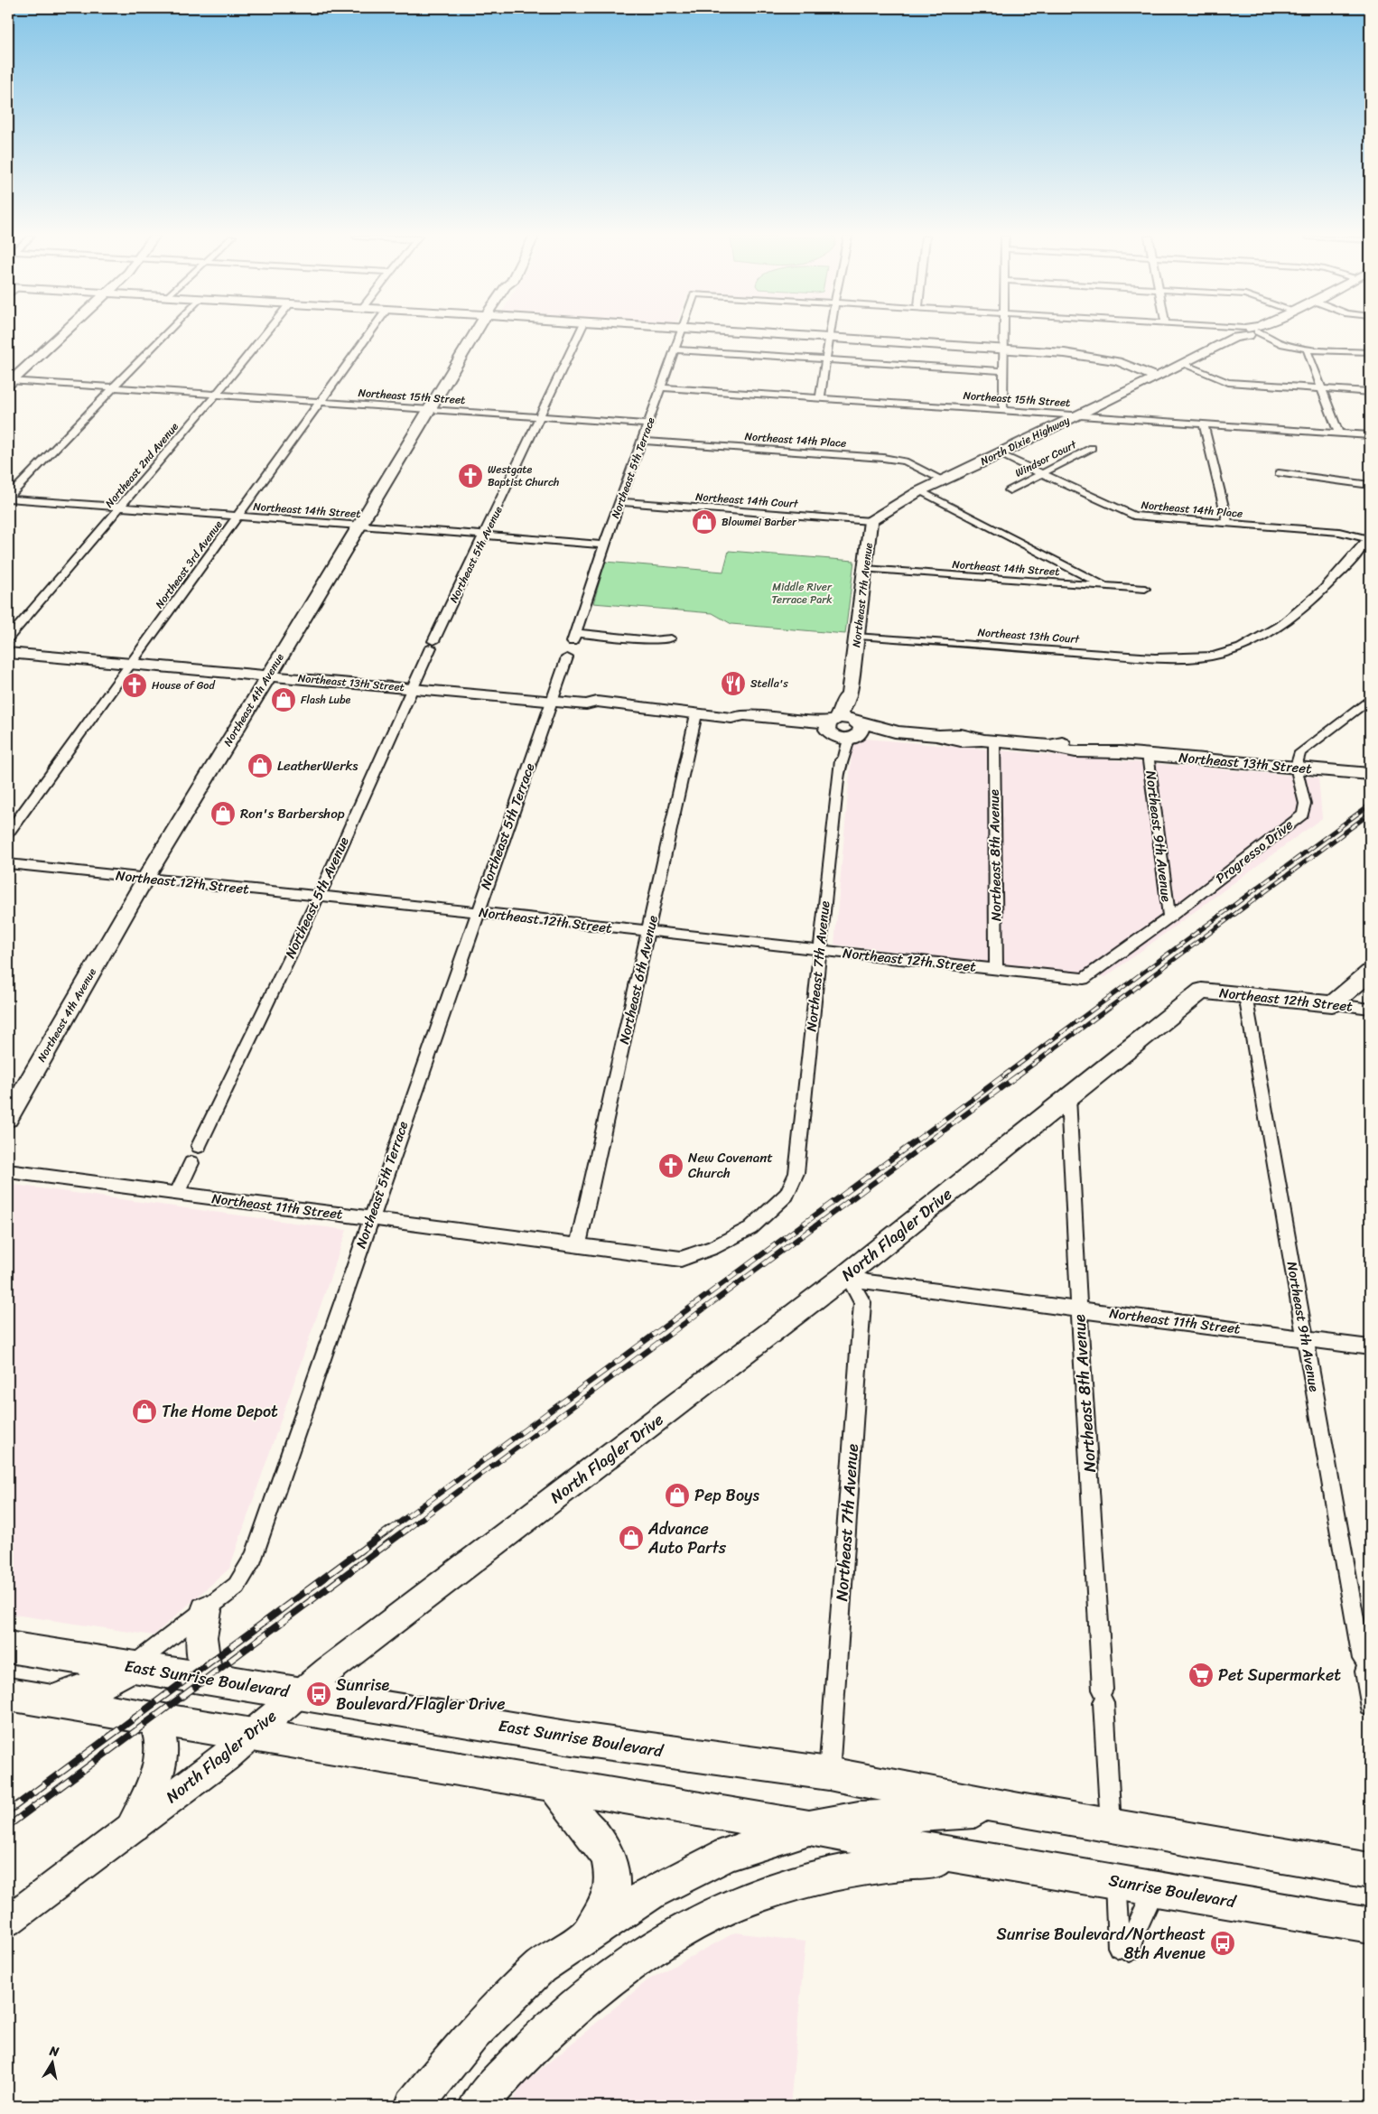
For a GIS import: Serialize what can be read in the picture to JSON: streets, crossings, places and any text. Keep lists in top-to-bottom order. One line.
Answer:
{"streets":{"main road":["East Sunrise Boulevard","Sunrise Boulevard"],"street":["Northeast 15th Street","Northeast 14th Place","North Dixie Highway","Windsor Court","Northeast 2nd Avenue","Northeast 5th Terrace","Northeast 14th Court","Northeast 14th Street","Northeast 5th Avenue","Northeast 3rd Avenue","Northeast 7th Avenue","Northeast 13th Court","Northeast 13th Street","Northeast 4th Avenue","Northeast 9th Avenue","Progresso Drive","Northeast 8th Avenue","Northeast 12th Street","Northeast 6th Avenue","Northeast 11th Street","North Flagler Drive"]},"crossings":[["Northeast 15th Street","North Dixie Highway"],["Northeast 15th Street","Northeast 2nd Avenue"],["Northeast 15th Street","Northeast 5th Terrace"],["Northeast 15th Street","Northeast 5th Avenue"],["Northeast 15th Street","Northeast 3rd Avenue"],["Northeast 15th Street","Northeast 4th Avenue"],["Northeast 14th Place","North Dixie Highway"],["Northeast 14th Place","Windsor Court"],["Northeast 14th Place","Northeast 5th Terrace"],["Northeast 14th Place","Northeast 13th Court"],["North Dixie Highway","Northeast 14th Court"],["North Dixie Highway","Northeast 7th Avenue"],["Northeast 2nd Avenue","Northeast 14th Street"],["Northeast 5th Terrace","Northeast 14th Court"],["Northeast 5th Terrace","Northeast 14th Street"],["Northeast 5th Terrace","Northeast 13th Street"],["Northeast 5th Terrace","Northeast 12th Street"],["Northeast 5th Terrace","Northeast 11th Street"],["Northeast 5th Terrace","East Sunrise Boulevard"],["Northeast 14th Court","Northeast 7th Avenue"],["Northeast 14th Street","Northeast 5th Avenue"],["Northeast 14th Street","Northeast 3rd Avenue"],["Northeast 14th Street","Northeast 7th Avenue"],["Northeast 14th Street","Northeast 4th Avenue"],["Northeast 5th Avenue","Northeast 13th Street"],["Northeast 5th Avenue","Northeast 12th Street"],["Northeast 3rd Avenue","Northeast 13th Street"],["Northeast 7th Avenue","Northeast 13th Court"],["Northeast 7th Avenue","Northeast 13th Street"],["Northeast 7th Avenue","Northeast 12th Street"],["Northeast 7th Avenue","Northeast 11th Street"],["Northeast 7th Avenue","North Flagler Drive"],["Northeast 7th Avenue","East Sunrise Boulevard"],["Northeast 13th Street","Northeast 4th Avenue"],["Northeast 13th Street","Northeast 9th Avenue"],["Northeast 13th Street","Progresso Drive"],["Northeast 13th Street","Northeast 8th Avenue"],["Northeast 13th Street","Northeast 6th Avenue"],["Northeast 4th Avenue","Northeast 12th Street"],["Northeast 9th Avenue","Progresso Drive"],["Northeast 9th Avenue","Northeast 12th Street"],["Northeast 9th Avenue","Northeast 11th Street"],["Progresso Drive","Northeast 12th Street"],["Northeast 8th Avenue","Northeast 12th Street"],["Northeast 8th Avenue","Northeast 11th Street"],["Northeast 8th Avenue","North Flagler Drive"],["Northeast 12th Street","Northeast 6th Avenue"],["Northeast 12th Street","North Flagler Drive"],["Northeast 6th Avenue","Northeast 11th Street"],["Northeast 11th Street","North Flagler Drive"],["North Flagler Drive","East Sunrise Boulevard"]],"parks":["Middle River Terrace Park"],"places":{"church":["Westgate Baptist Church","House of God","New Covenant Church"],"shop":["Blowmei Barber","Flash Lube","LeatherWerks","Ron's Barbershop","The Home Depot","Pep Boys","Advance Auto Parts"],"restaurant":["Stella's"],"supermarket":["Pet Supermarket"],"bus stop":["Sunrise Boulevard/Flagler Drive","Sunrise Boulevard/Northeast 8th Avenue"]},"north":"top"}
